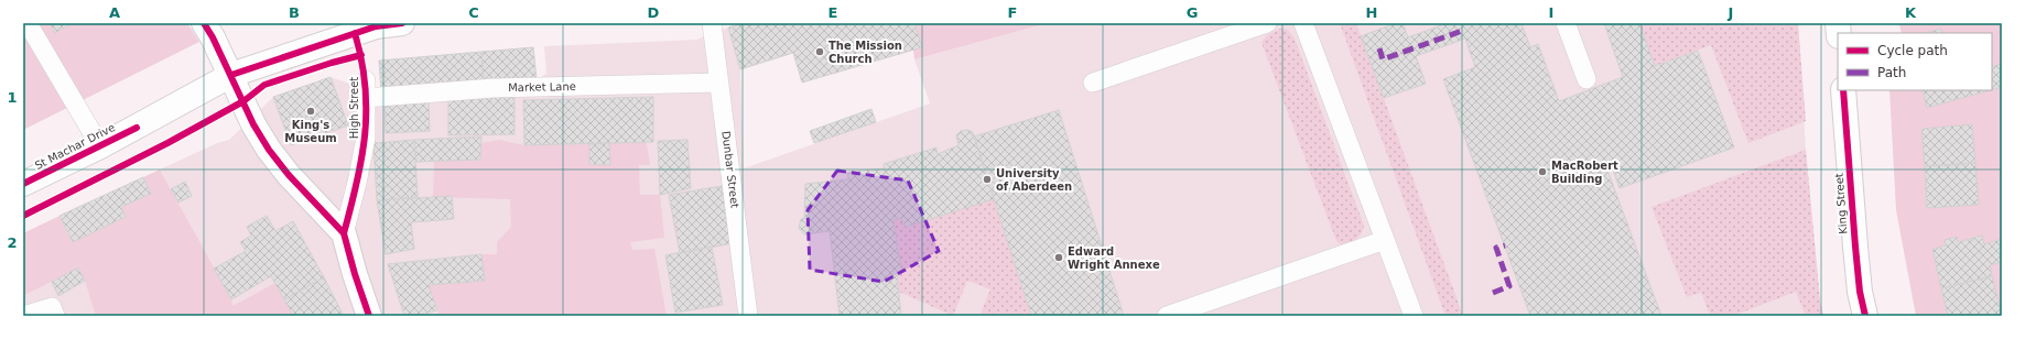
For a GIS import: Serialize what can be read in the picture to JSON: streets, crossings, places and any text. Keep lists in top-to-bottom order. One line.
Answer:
{"streets":{"main road":["High Street","St Machar Drive","King Street"],"lane":["Market Lane","Dunbar Street"]},"crossings":[["Market Lane","High Street"],["Market Lane","Dunbar Street"],["High Street","St Machar Drive"]],"places":["The Mission Church","King's Museum","MacRobert Building","University of Aberdeen","Edward Wright Annexe"],"legend":["Cycle path","Path"],"grid":{"columns":["A","B","C","D","E","F","G","H","I","J","K"],"rows":["1","2"]}}
